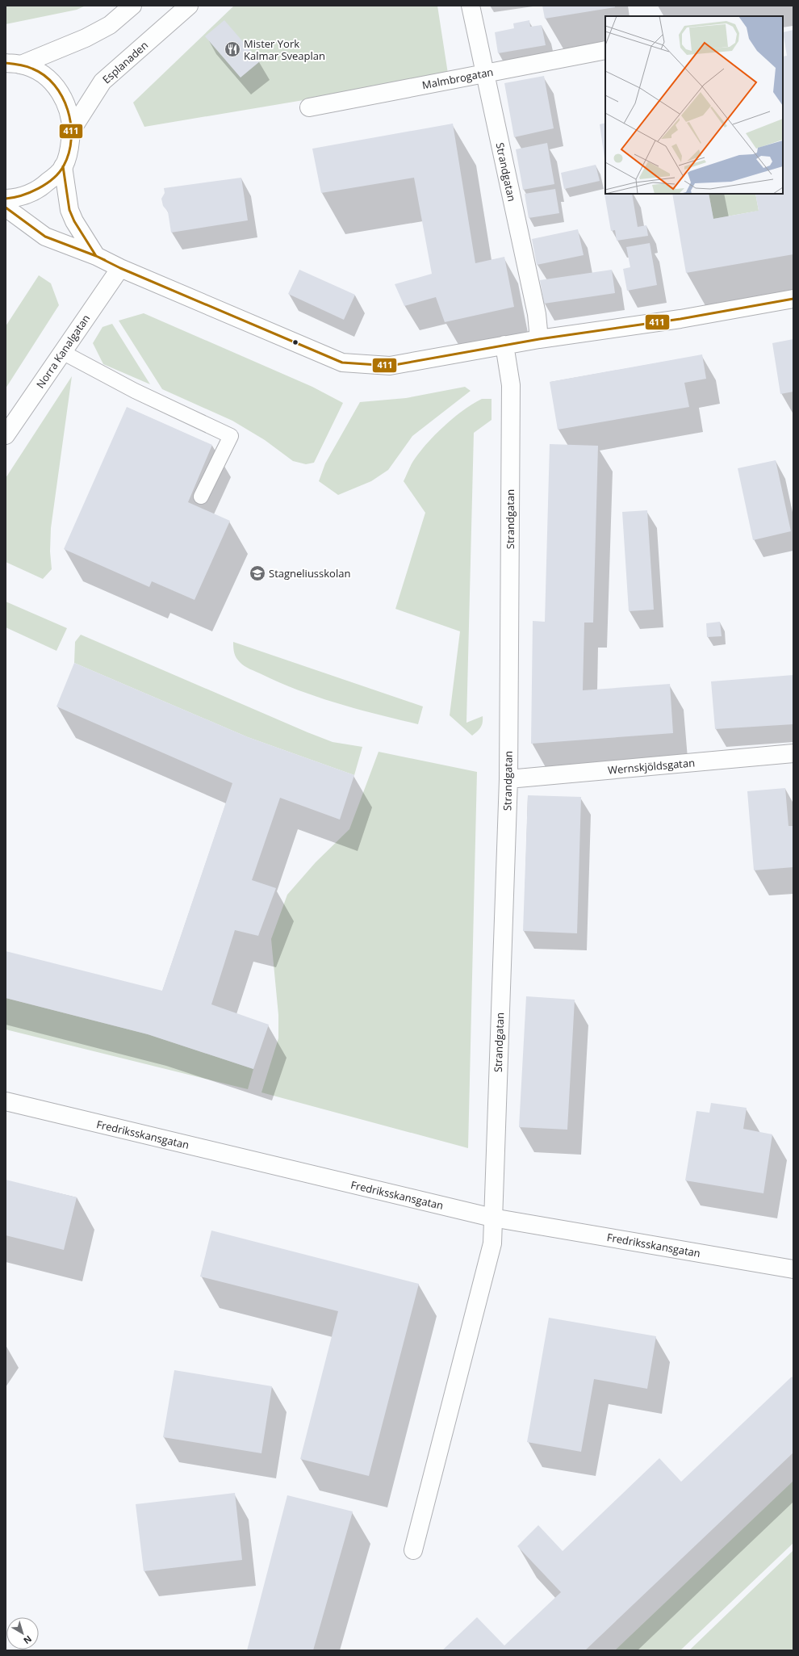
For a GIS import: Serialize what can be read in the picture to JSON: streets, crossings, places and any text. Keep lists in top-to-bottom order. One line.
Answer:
{"streets":{"street":["Esplanaden","Malmbrogatan","Strandgatan","Norra Kanalgatan","Wernskjöldsgatan","Fredriksskansgatan"]},"crossings":[["Malmbrogatan","Strandgatan"],["Strandgatan","Wernskjöldsgatan"],["Strandgatan","Fredriksskansgatan"]],"places":{"restaurant":["Mister York Kalmar Sveaplan"],"school or university":["Stagneliusskolan"]},"lines":["transit line 411"],"north":"bottom right"}
